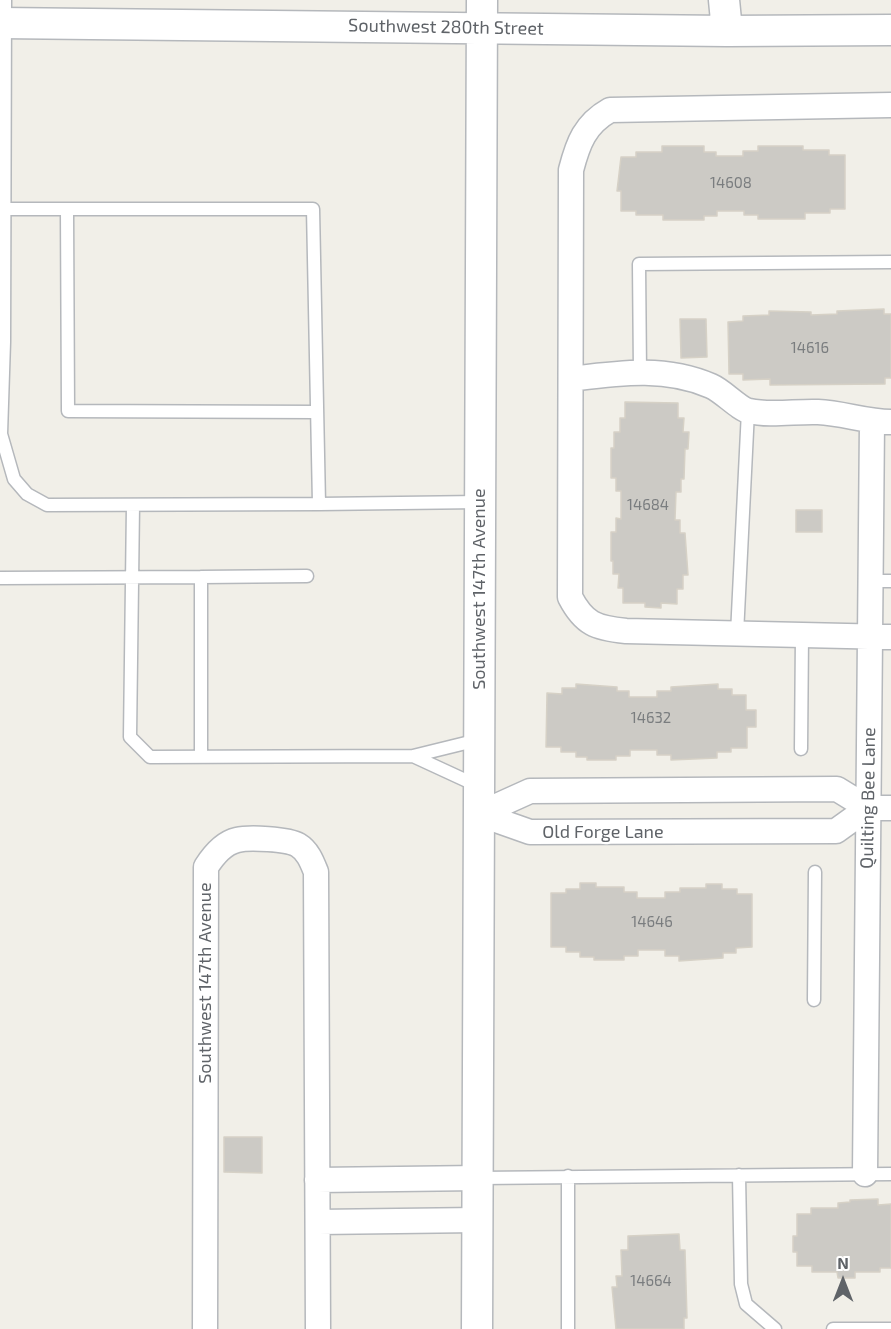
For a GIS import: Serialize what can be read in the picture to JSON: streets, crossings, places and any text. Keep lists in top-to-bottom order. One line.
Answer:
{"streets":{"street":["Southwest 280th Street","Southwest 147th Avenue","Quilting Bee Lane","Old Forge Lane"]},"crossings":[["Southwest 280th Street","Southwest 147th Avenue"],["Southwest 147th Avenue","Old Forge Lane"],["Quilting Bee Lane","Old Forge Lane"]],"house_numbers":["14608","14616","14684","14632","14646","14664"],"north":"top"}
